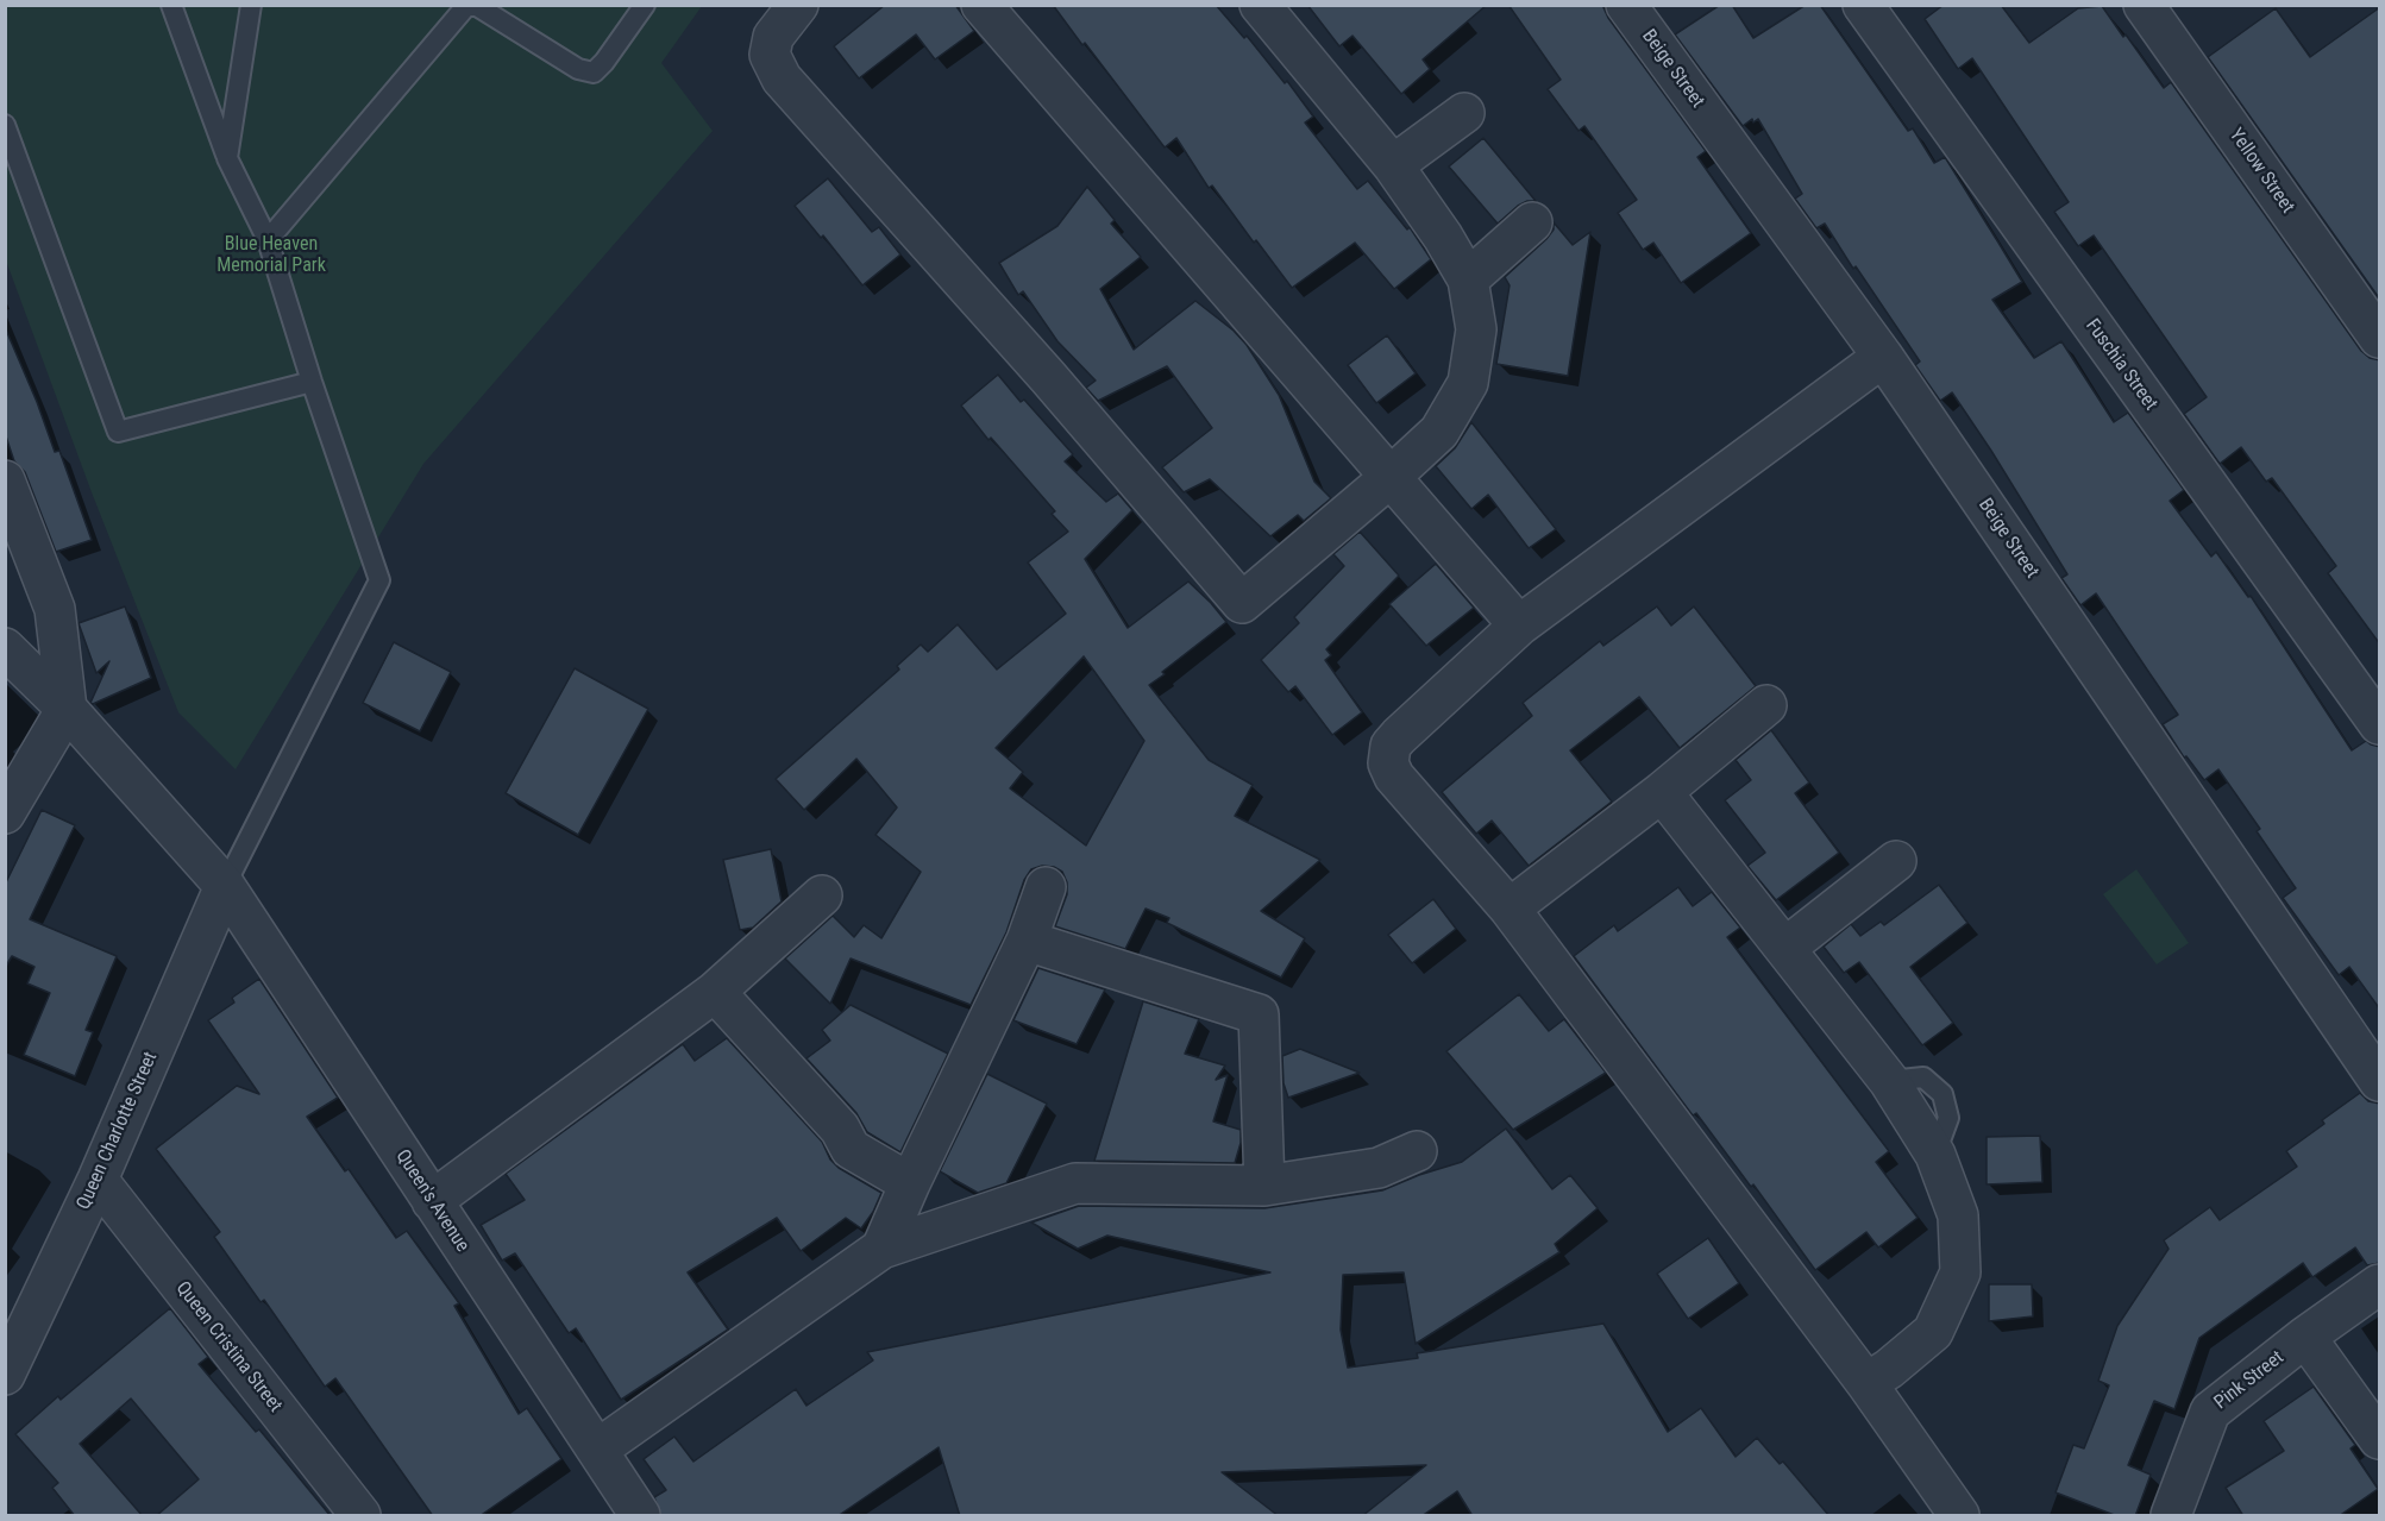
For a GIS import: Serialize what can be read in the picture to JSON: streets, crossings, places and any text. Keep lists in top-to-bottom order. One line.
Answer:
{"streets":{"street":["Beige Street","Yellow Street","Fuschia Street","Queen Charlotte Street","Queen's Avenue","Queen Cristina Street","Pink Street"]},"crossings":[["Queen Charlotte Street","Queen's Avenue"],["Queen Charlotte Street","Queen Cristina Street"]],"parks":["Blue Heaven Memorial Park"]}
